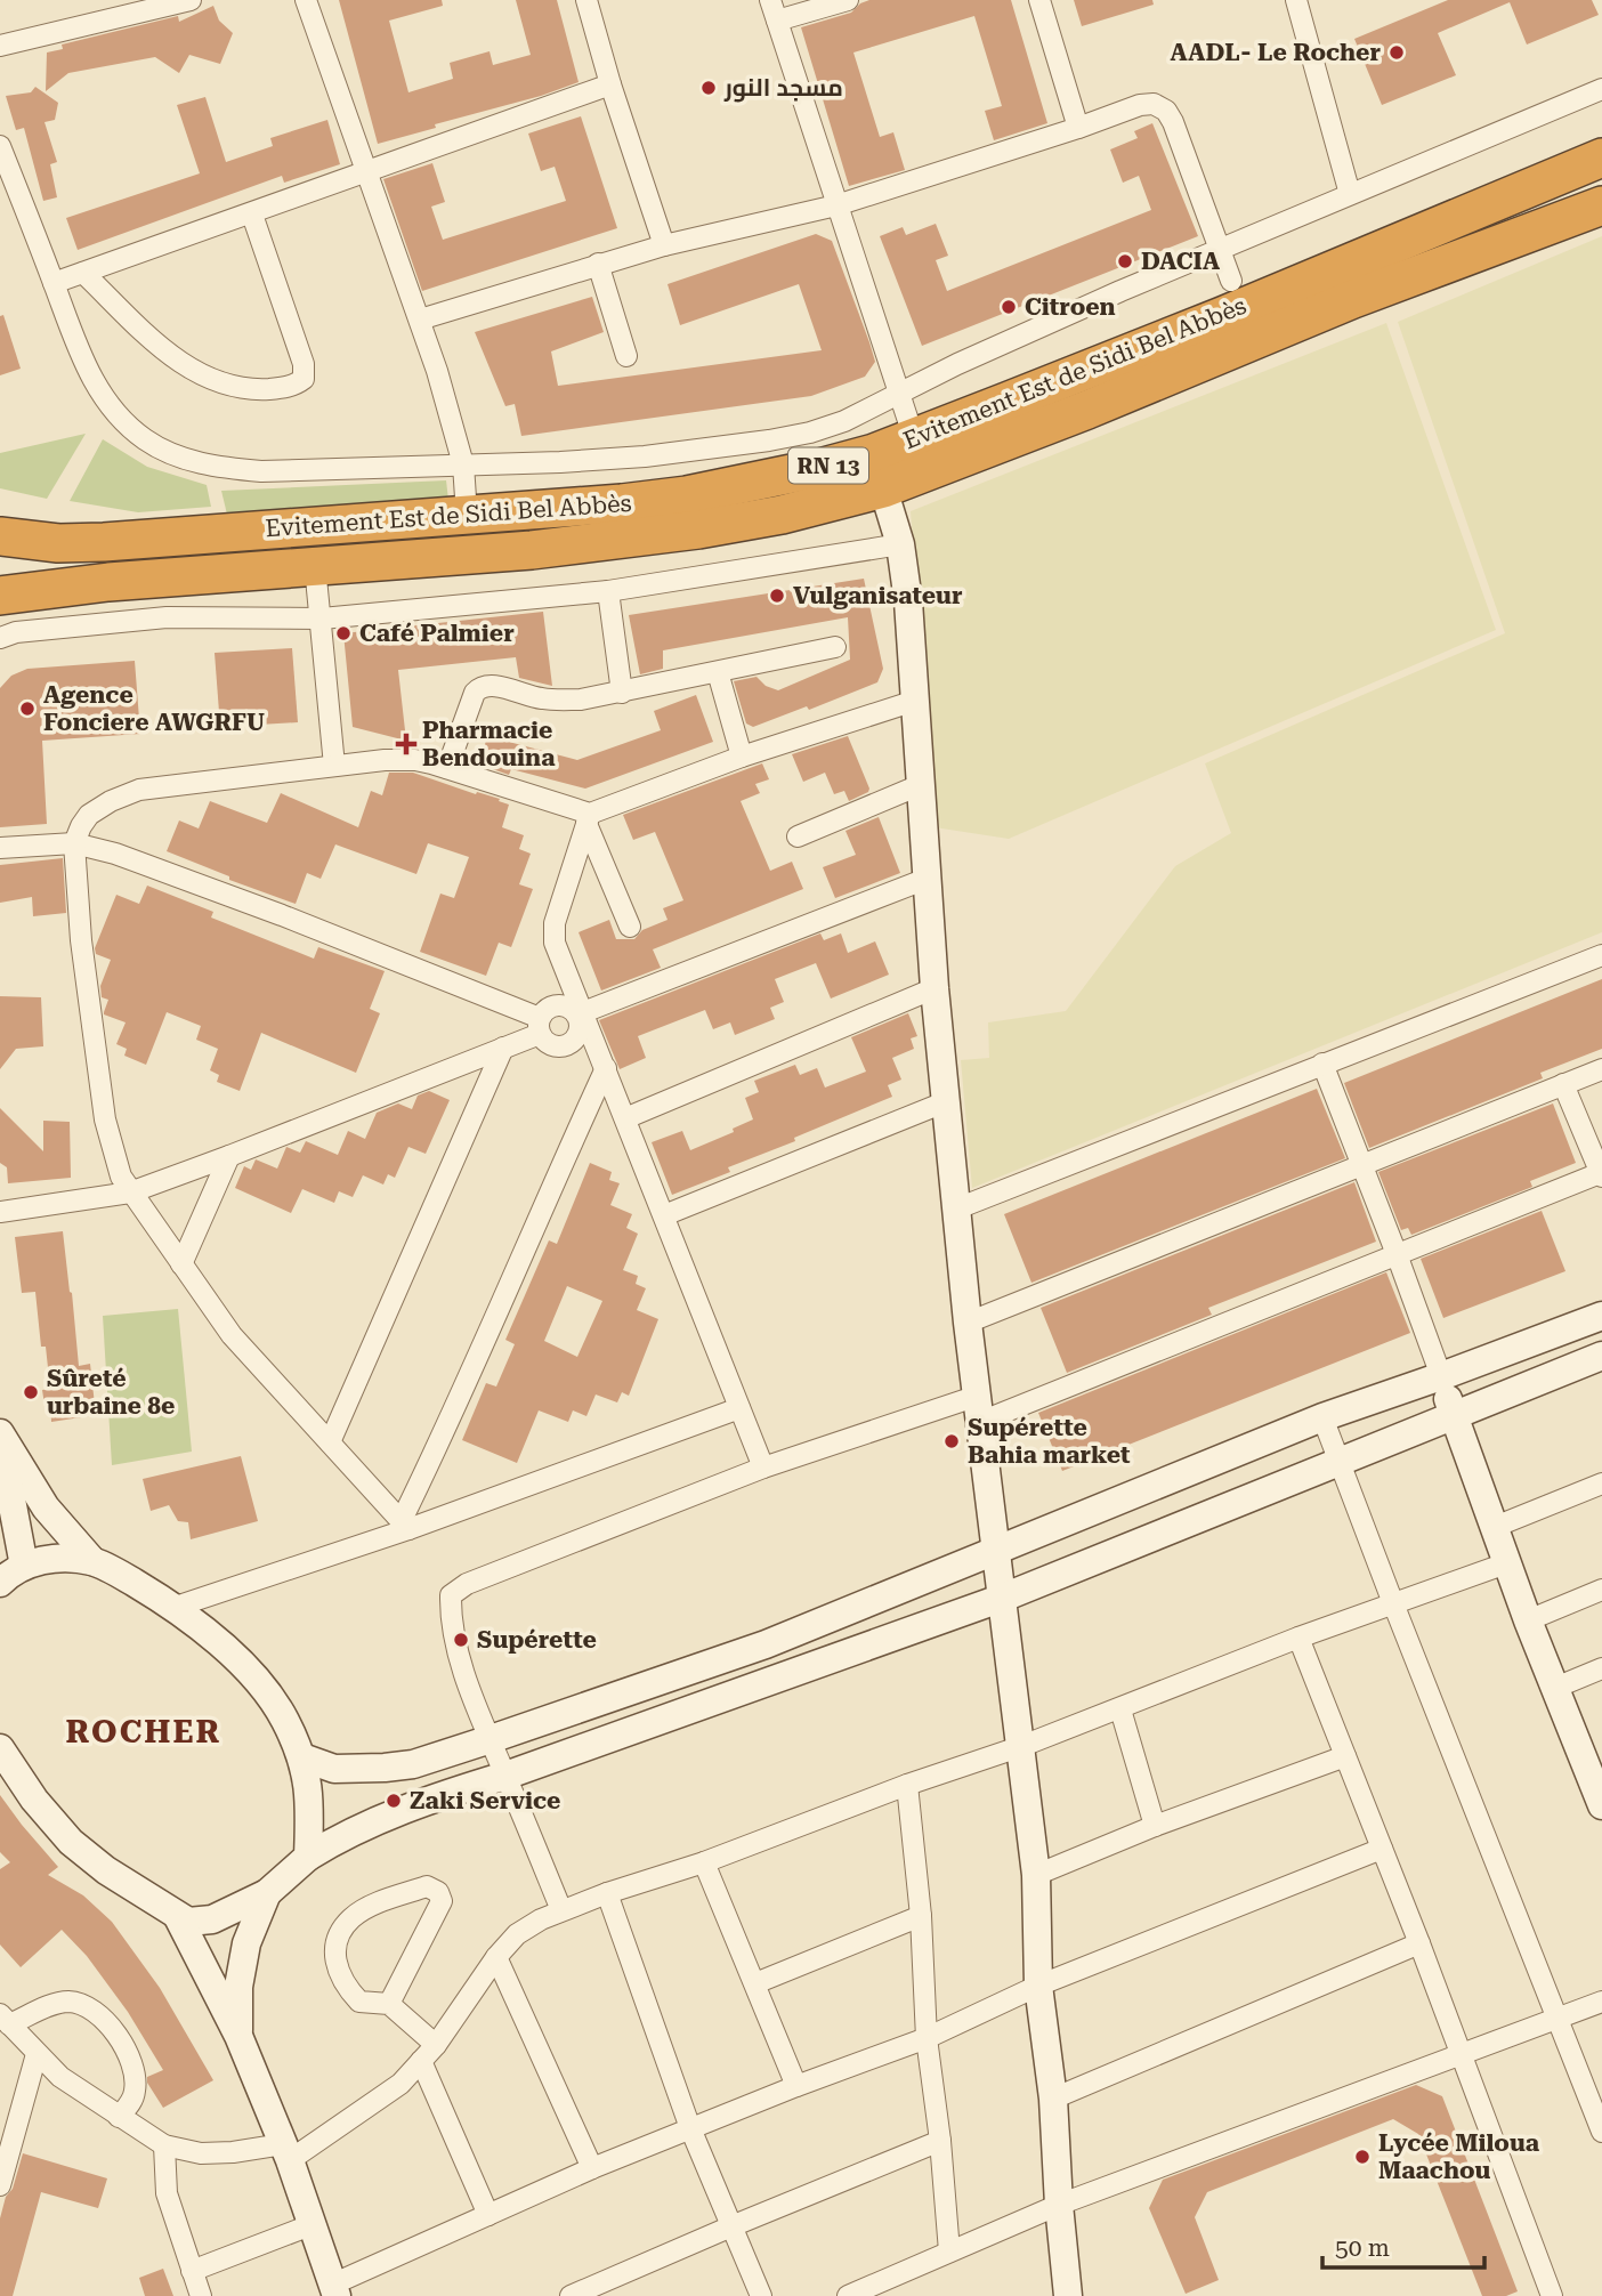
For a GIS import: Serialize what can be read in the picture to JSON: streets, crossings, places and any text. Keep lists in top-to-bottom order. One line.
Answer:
{"streets":{"highway":["Evitement Est de Sidi Bel Abbès","RN 13"]},"districts":["ROCHER"],"places":{"other":["AADL- Le Rocher","مسجد النور","DACIA","Citroen","Vulganisateur","Café Palmier","Agence Fonciere AWGRFU","Sûreté urbaine 8e","Supérette Bahia market","Supérette","Zaki Service","Lycée Miloua Maachou"],"health":["Pharmacie Bendouina"]},"scale_bar":"50 m"}
